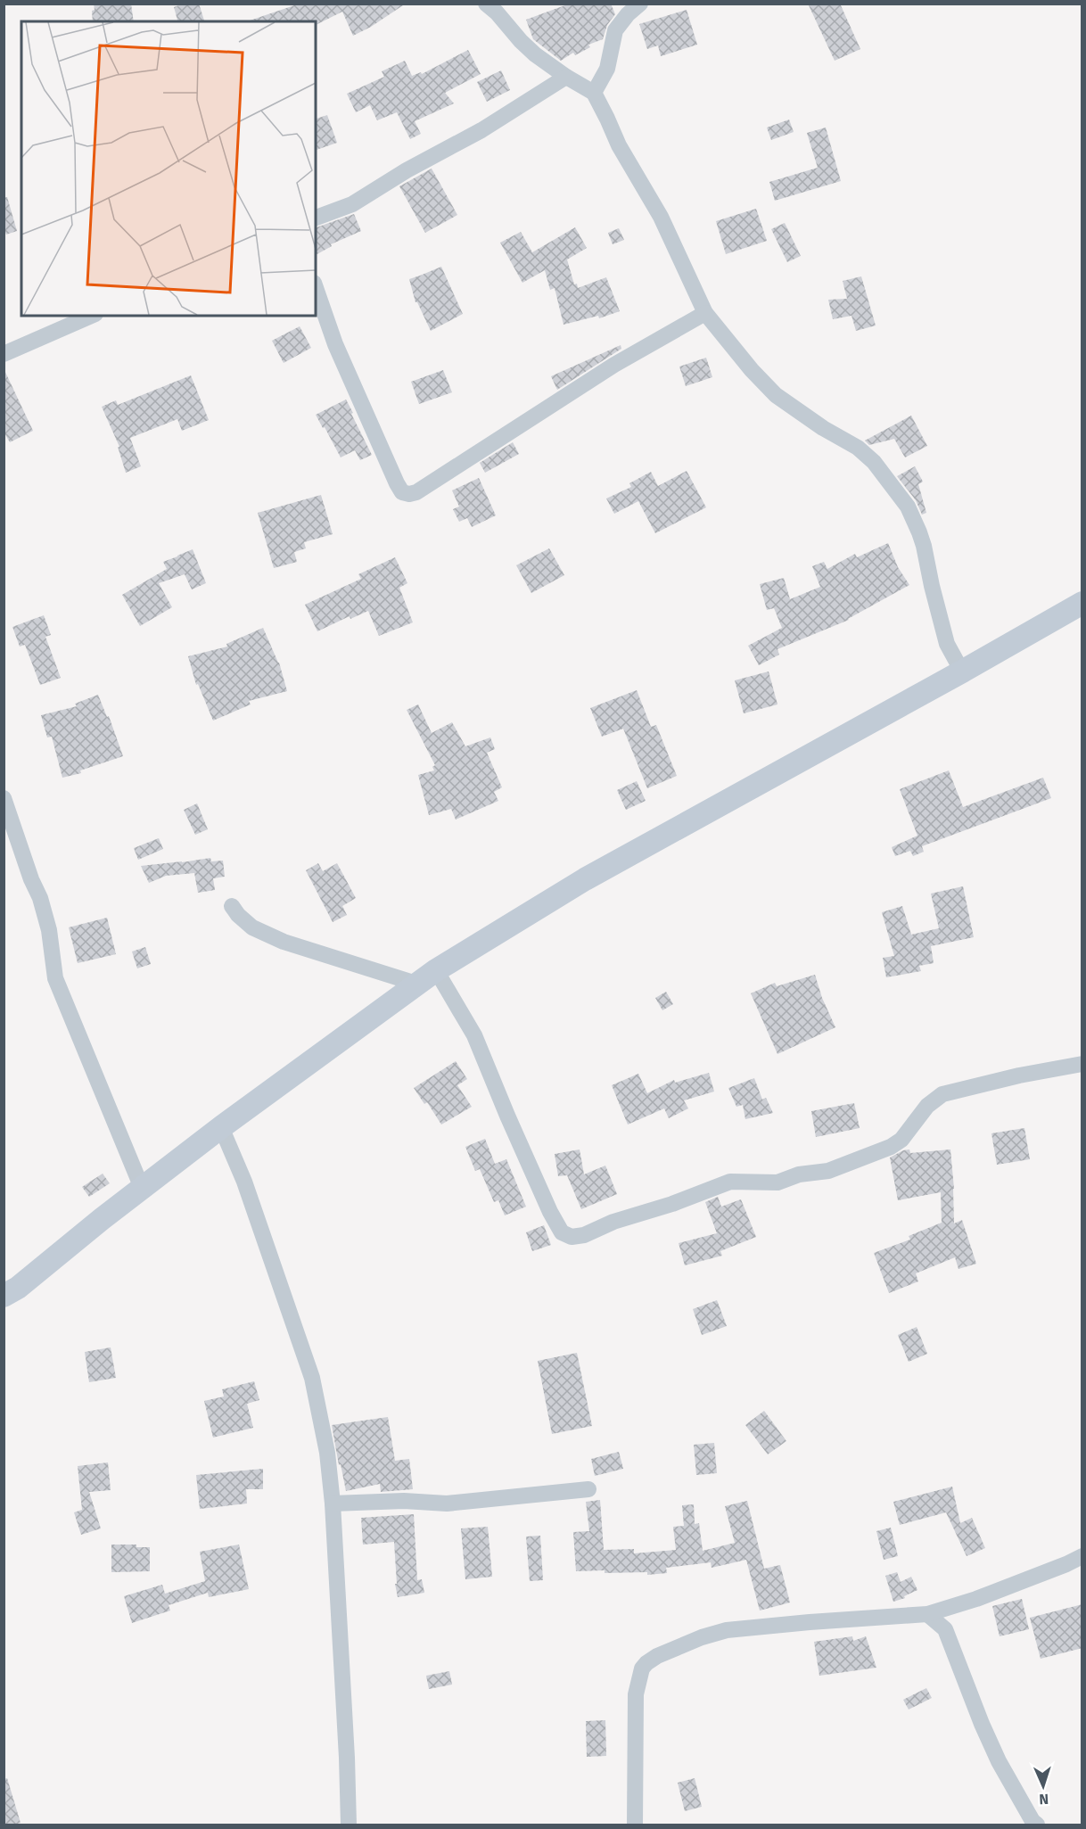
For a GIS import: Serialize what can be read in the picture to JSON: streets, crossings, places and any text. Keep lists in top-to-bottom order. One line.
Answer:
{"north":"bottom"}
